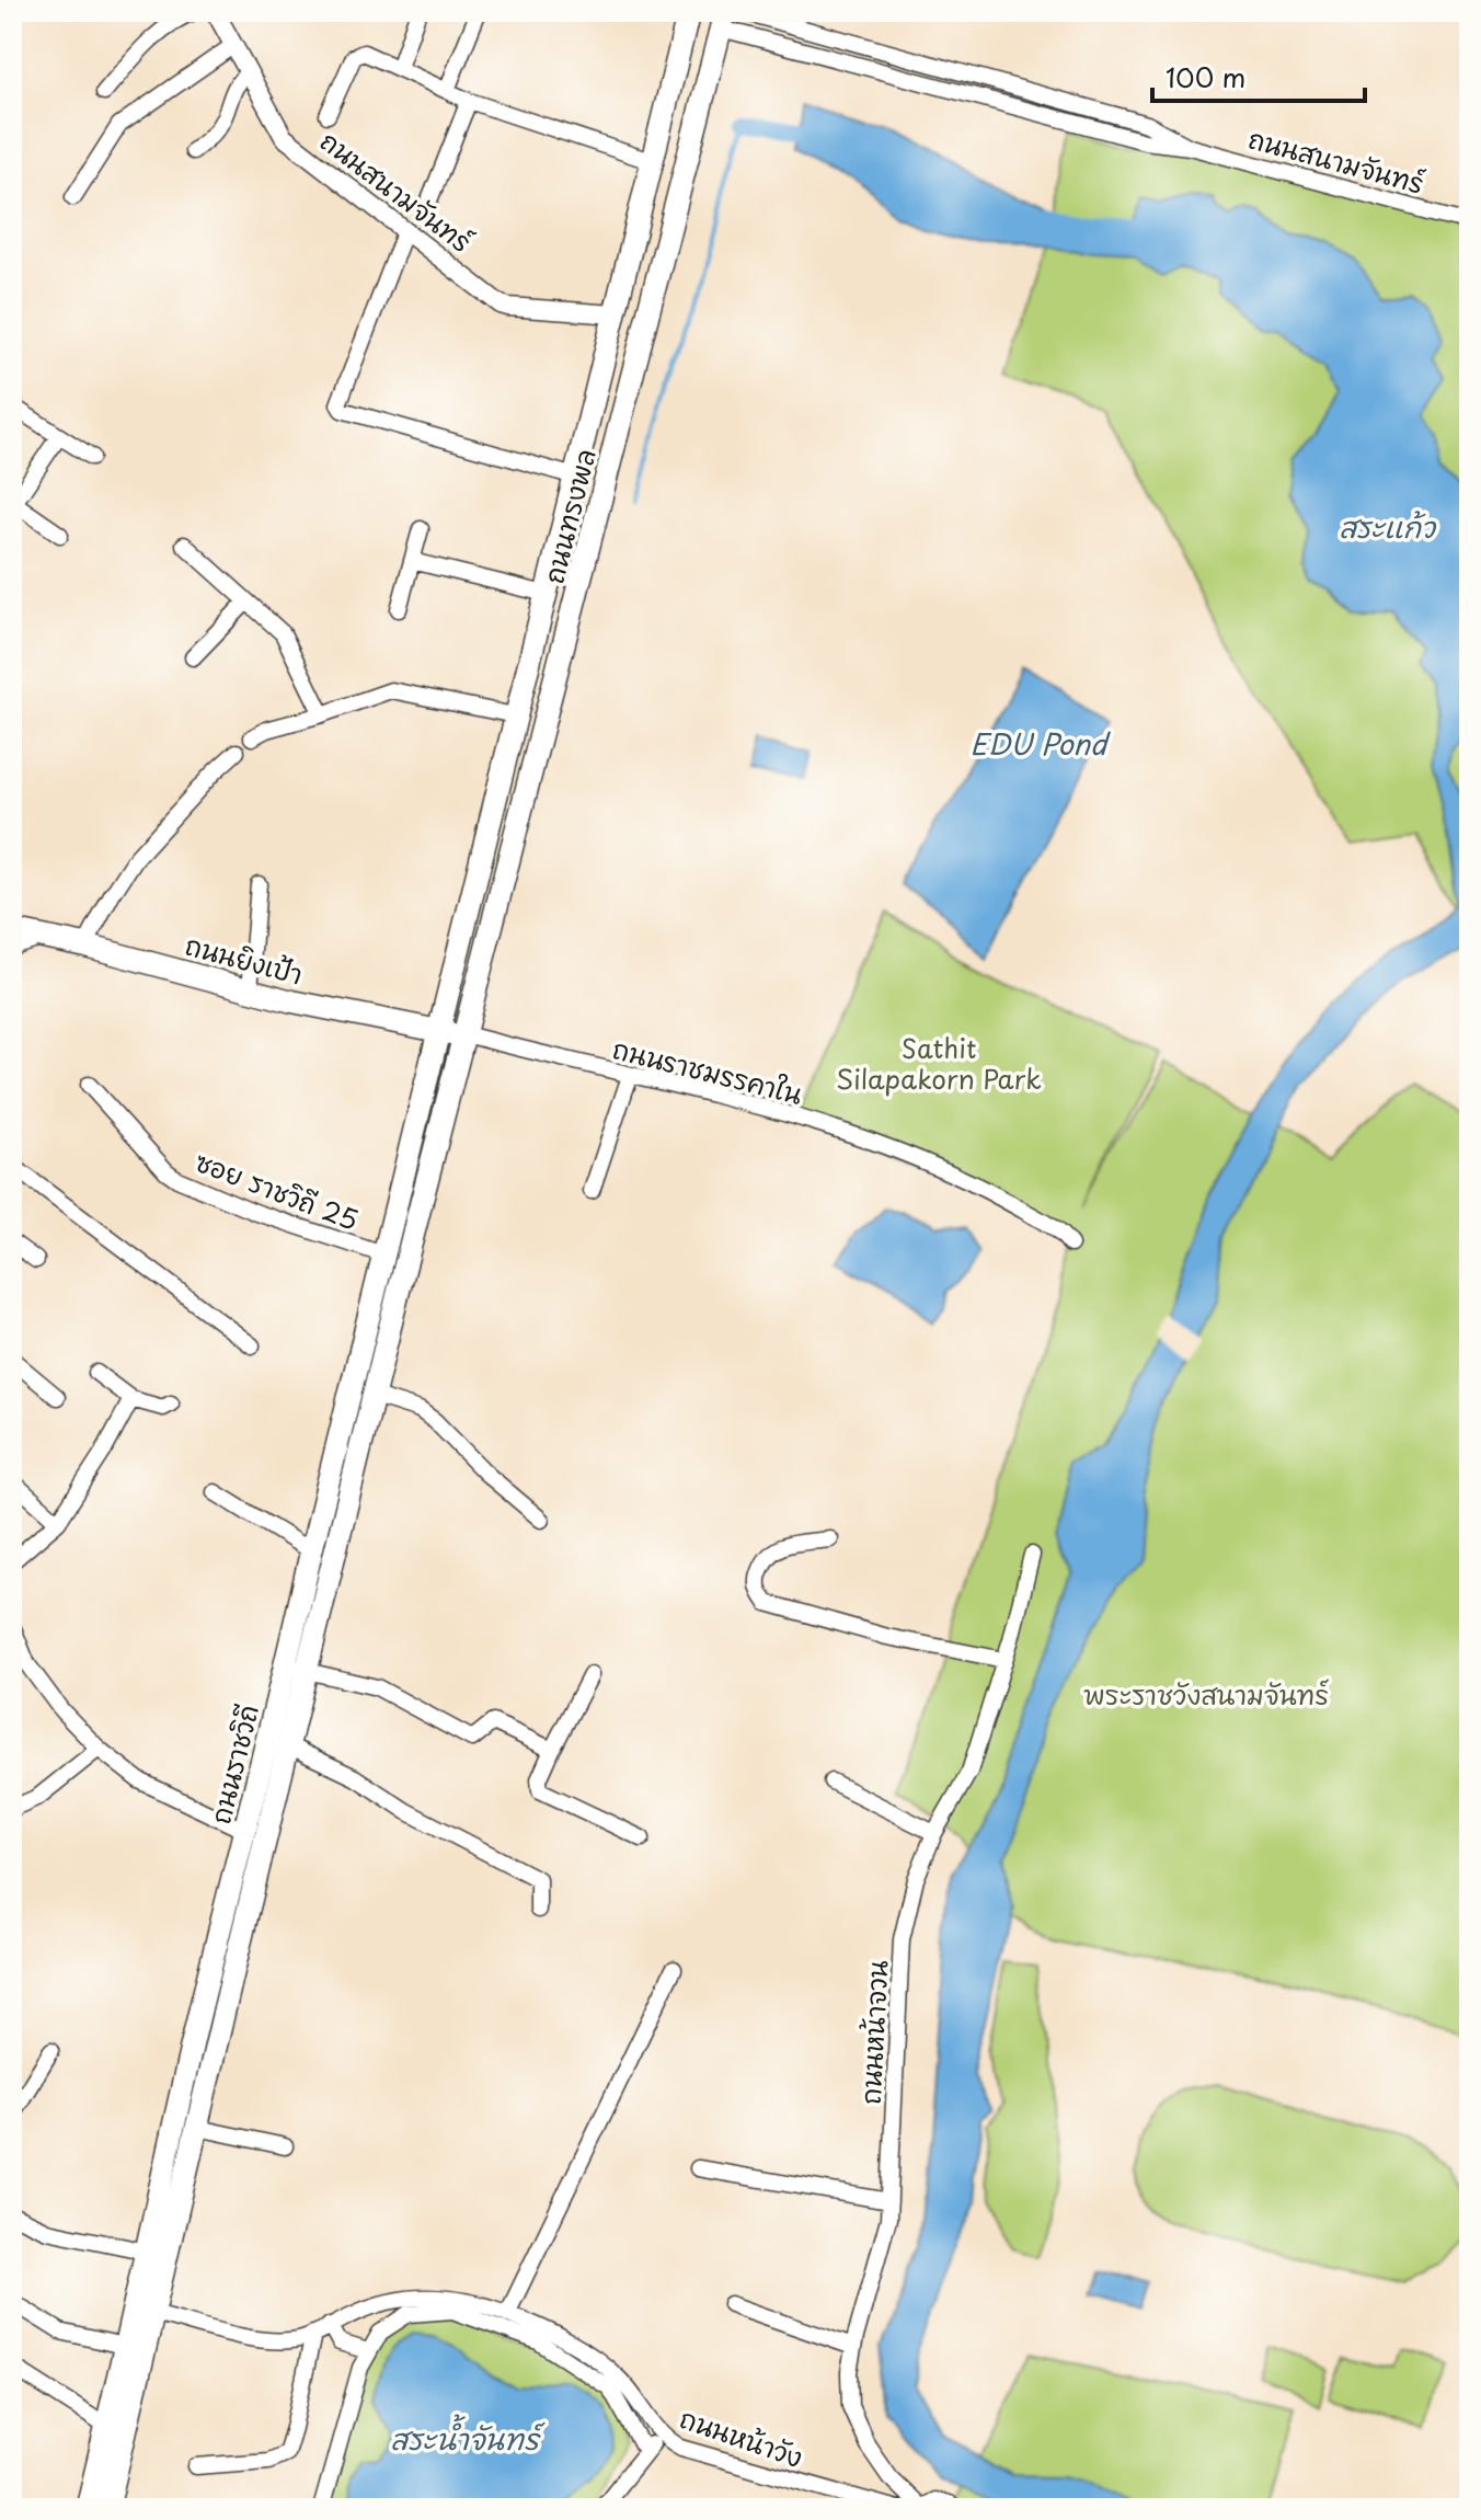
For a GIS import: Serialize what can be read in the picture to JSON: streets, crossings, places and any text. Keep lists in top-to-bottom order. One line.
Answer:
{"streets":{"main road":["ถนนทรงพล","ถนนยิงเป้า","ถนนราชวิถี"],"street":["ถนนสนามจันทร์","ถนนราชมรรคาใน","ซอย ราชวิถี 25","ถนนหน้าจวน","ถนนหน้าวัง"]},"crossings":[["ถนนสนามจันทร์","ถนนทรงพล"],["ถนนทรงพล","ถนนยิงเป้า"],["ถนนทรงพล","ถนนราชมรรคาใน"],["ถนนทรงพล","ถนนราชวิถี"],["ถนนยิงเป้า","ถนนราชมรรคาใน"],["ถนนยิงเป้า","ถนนราชวิถี"],["ถนนราชมรรคาใน","ถนนราชวิถี"],["ซอย ราชวิถี 25","ถนนราชวิถี"],["ถนนราชวิถี","ถนนหน้าวัง"]],"water":["สระแก้ว","EDU Pond","สระน้ำจันทร์"],"parks":["Sathit Silapakorn Park","พระราชวังสนามจันทร์"],"scale_bar":"100 m"}
